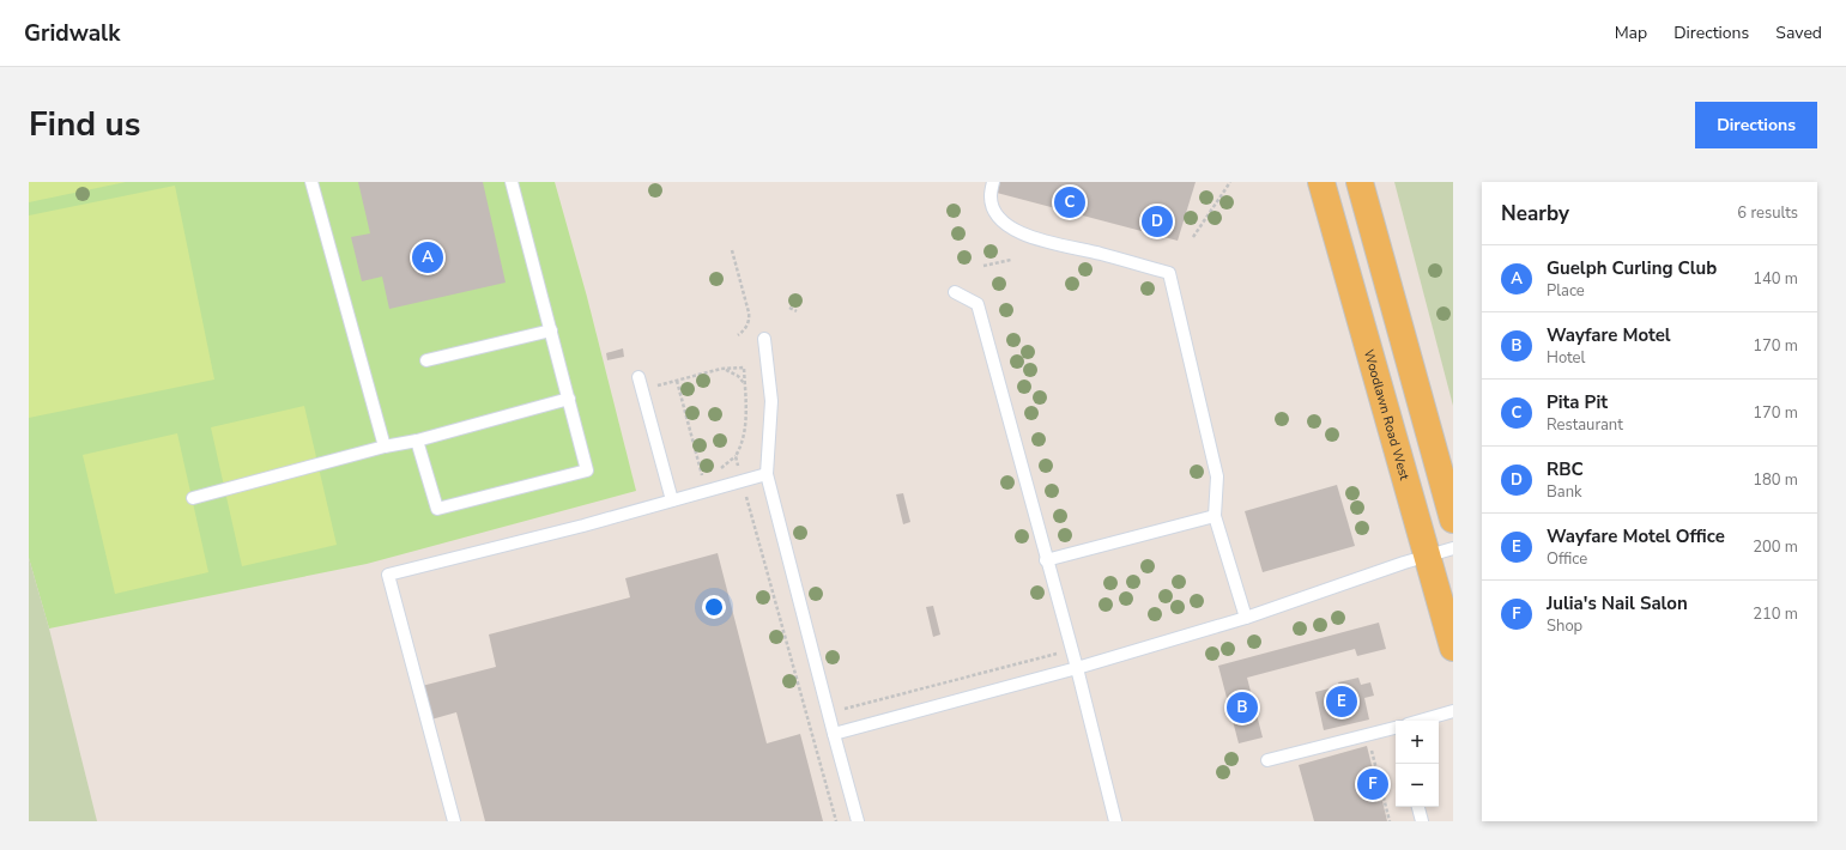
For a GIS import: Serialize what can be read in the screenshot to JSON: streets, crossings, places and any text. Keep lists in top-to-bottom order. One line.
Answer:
{"streets":{"main road":["Woodlawn Road West"]},"page":{"header":"Gridwalk","nav":["Map","Directions","Saved"],"title":"Find us","buttons":"Directions","heading":["Nearby","6 results"],"pins":["C","D","A","E","B","F"],"list":[{"mark":"A","name":"Guelph Curling Club","note":"Place","value":"140 m"},{"mark":"B","name":"Wayfare Motel","note":"Hotel","value":"170 m"},{"mark":"C","name":"Pita Pit","note":"Restaurant","value":"170 m"},{"mark":"D","name":"RBC","note":"Bank","value":"180 m"},{"mark":"E","name":"Wayfare Motel Office","note":"Office","value":"200 m"},{"mark":"F","name":"Julia's Nail Salon","note":"Shop","value":"210 m"}],"map_buttons":["+","−"]}}
